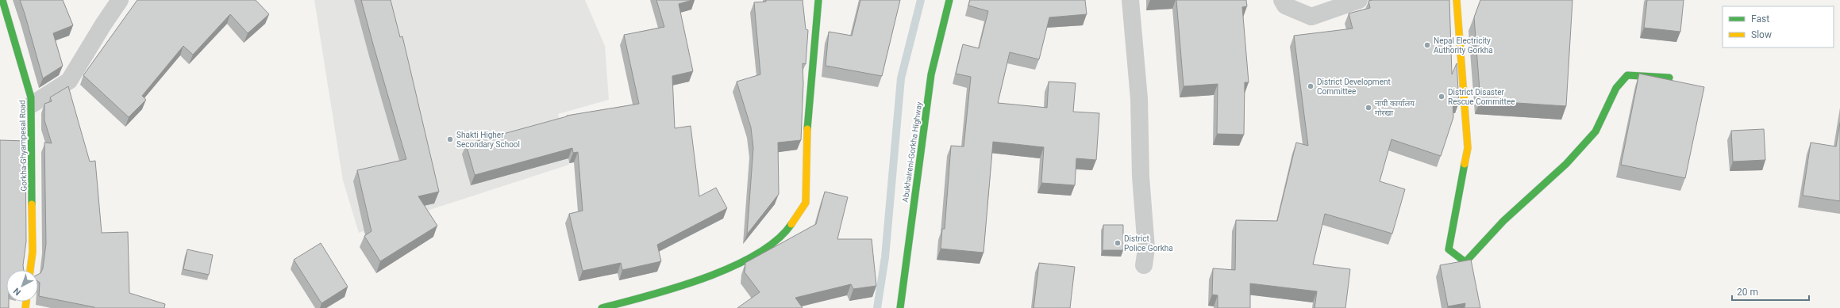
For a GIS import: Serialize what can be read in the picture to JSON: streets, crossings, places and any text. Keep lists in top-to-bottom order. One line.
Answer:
{"streets":{"street":["Gorkha-Ghyampesal Road","Abukhaireni-Gorkha Highway"]},"places":["Nepal Electricity Authority Gorkha","District Development Committee","District Disaster Rescue Committee","नापी कार्यालय गोरखा","Shakti Higher Secondary School","District Police Gorkha"],"legend":["Fast","Slow"],"scale_bar":"20 m","north":"bottom left"}
